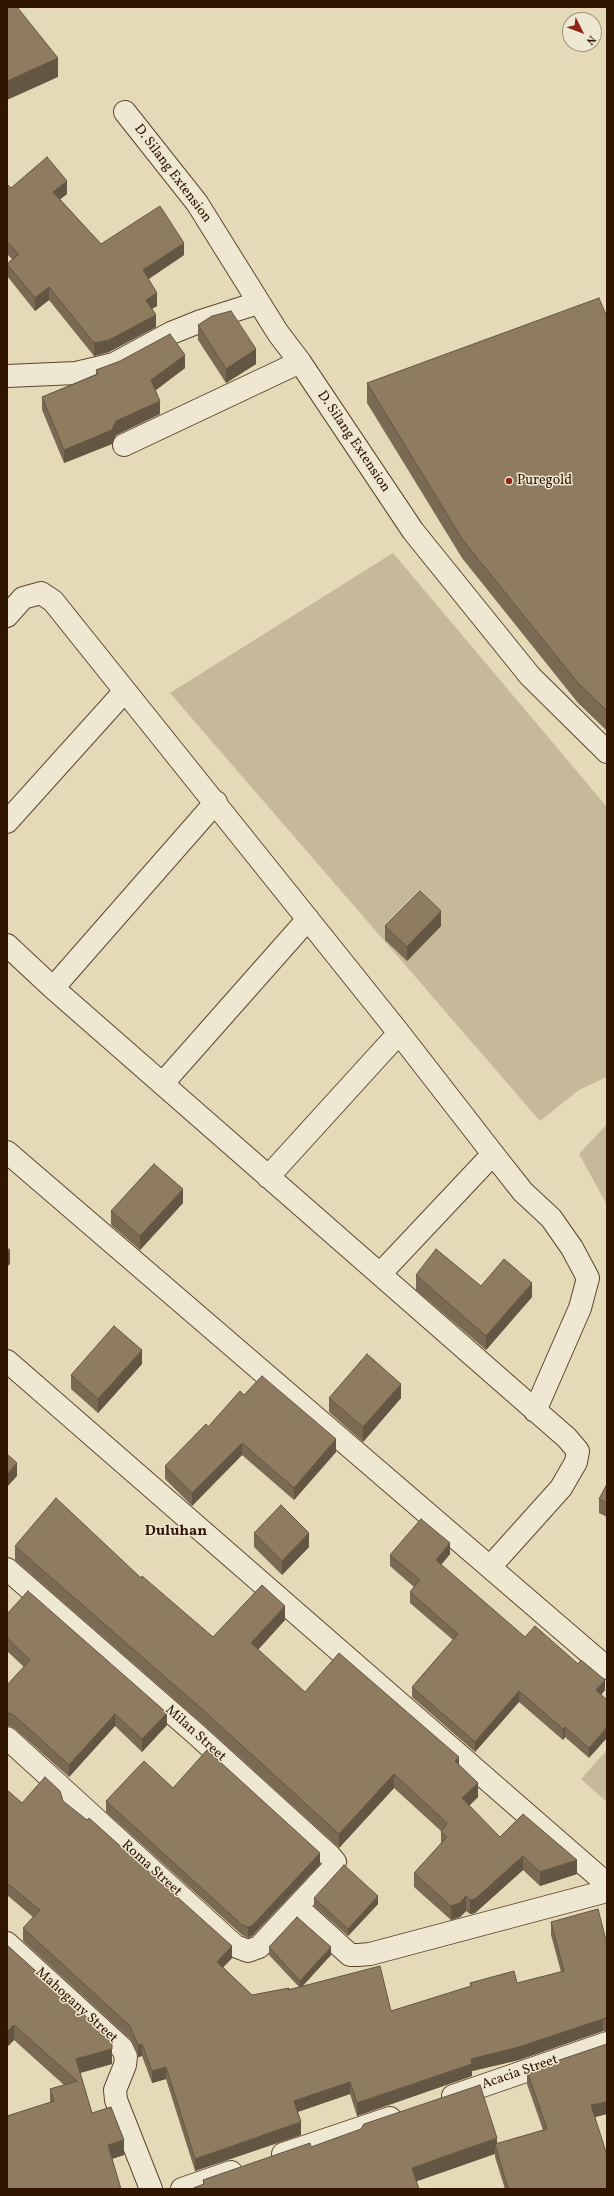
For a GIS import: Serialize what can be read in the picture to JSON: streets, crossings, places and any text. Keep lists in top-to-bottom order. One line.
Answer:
{"streets":{"street":["D. Silang Extension","Milan Street","Roma Street","Mahogany Street","Acacia Street"]},"crossings":[["Milan Street","Roma Street"]],"districts":["Duluhan"],"places":["Puregold"],"north":"bottom right"}
